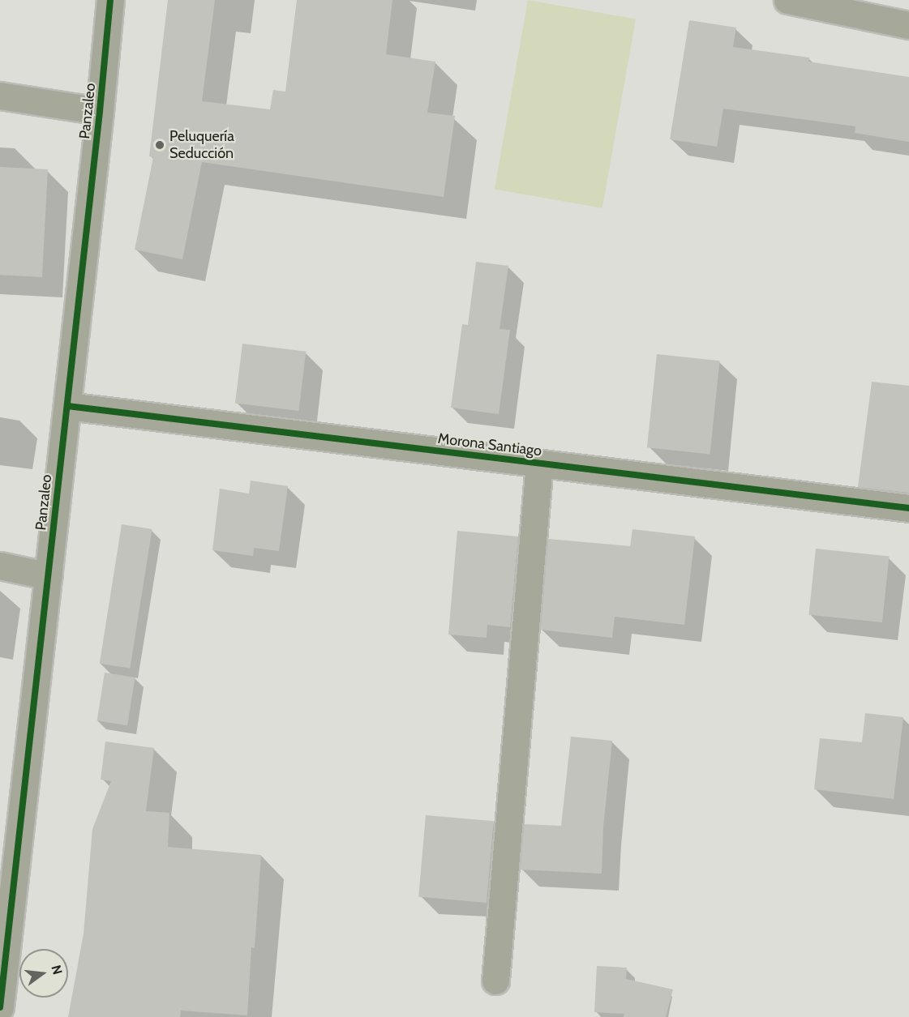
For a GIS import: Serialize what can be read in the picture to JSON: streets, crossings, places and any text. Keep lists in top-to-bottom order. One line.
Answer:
{"streets":{"street":["Panzaleo","Morona Santiago"]},"crossings":[["Panzaleo","Morona Santiago"]],"places":["Peluquería Seducción"],"north":"right"}
